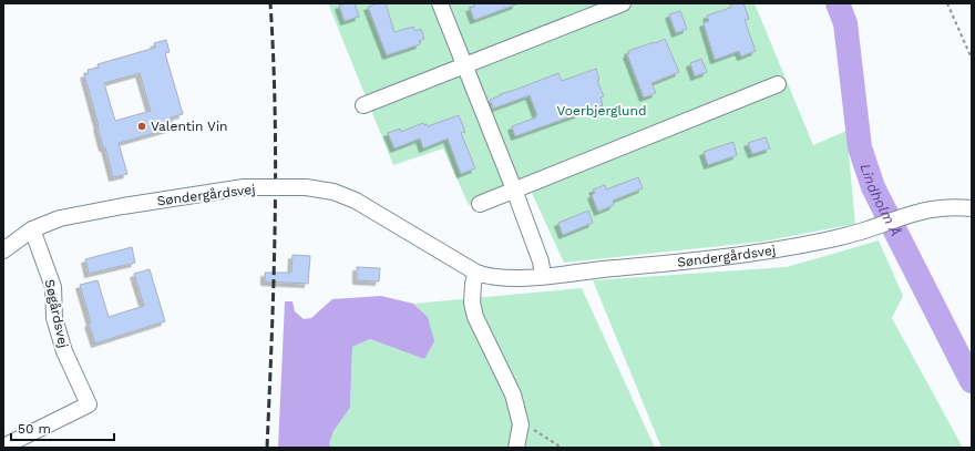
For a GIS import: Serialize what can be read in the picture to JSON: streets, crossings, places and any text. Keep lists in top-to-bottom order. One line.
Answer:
{"streets":{"street":["Søndergårdsvej","Søgårdsvej"]},"crossings":[["Søndergårdsvej","Søgårdsvej"]],"water":["Lindholm Å"],"parks":["Voerbjerglund"],"places":["Valentin Vin"],"scale_bar":"50 m"}
